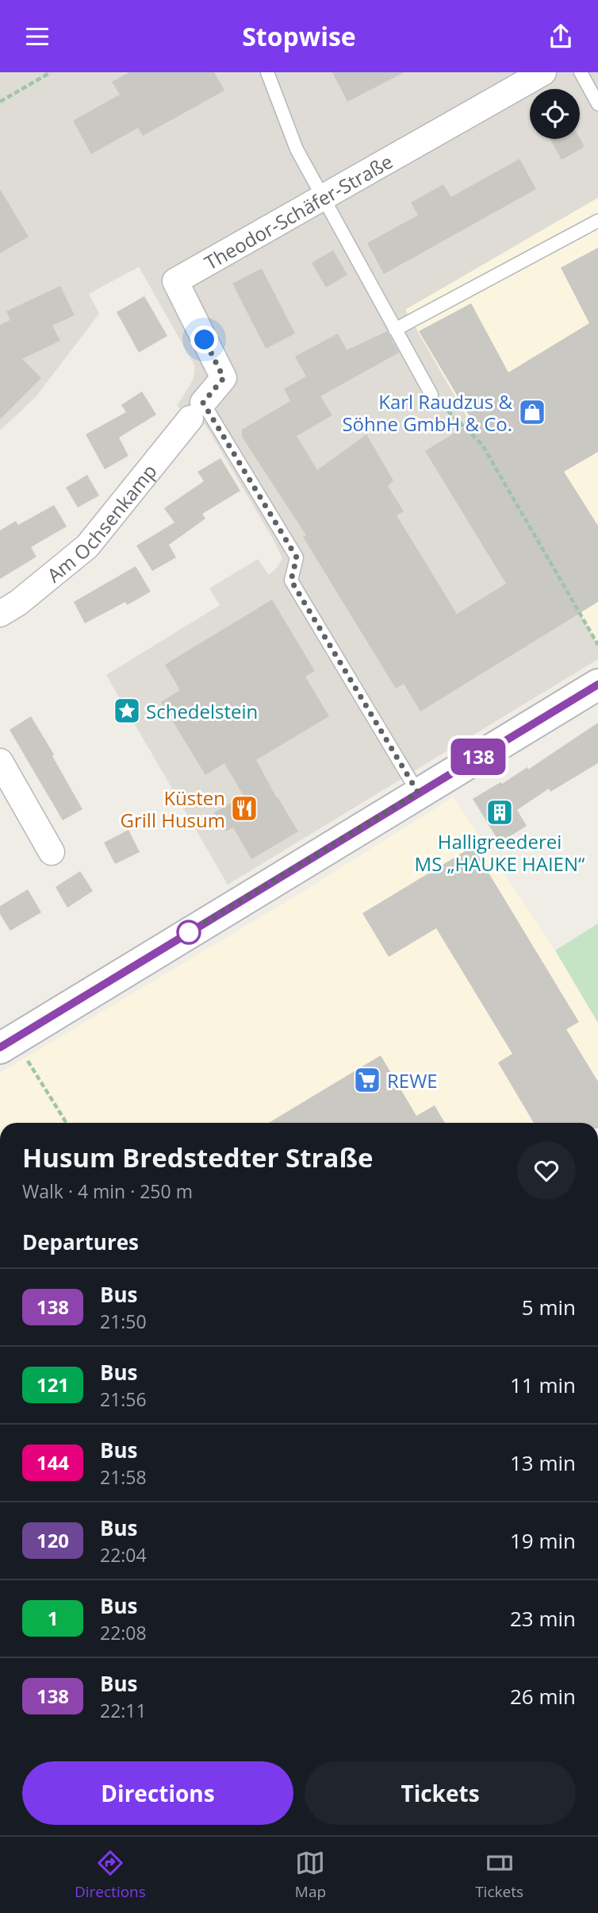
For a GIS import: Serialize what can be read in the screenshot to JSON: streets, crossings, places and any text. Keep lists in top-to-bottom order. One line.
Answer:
{"streets":{"street":["Theodor-Schäfer-Straße","Am Ochsenkamp"]},"crossings":[["Theodor-Schäfer-Straße","Am Ochsenkamp"]],"places":{"shop":["Karl Raudzus & Söhne GmbH & Co."],"place":["Schedelstein"],"restaurant":["Küsten Grill Husum"],"building":["Halligreederei MS „HAUKE HAIEN“"],"supermarket":["REWE"]},"lines":["bus line 138"],"page":{"header":"Stopwise","on_map":"138","heading":[["Husum Bredstedter Straße","Walk · 4 min · 250 m"],"Departures"],"list":[{"mark":"138","name":"Bus","note":"21:50","value":"5 min"},{"mark":"121","name":"Bus","note":"21:56","value":"11 min"},{"mark":"144","name":"Bus","note":"21:58","value":"13 min"},{"mark":"120","name":"Bus","note":"22:04","value":"19 min"},{"mark":"1","name":"Bus","note":"22:08","value":"23 min"},{"mark":"138","name":"Bus","note":"22:11","value":"26 min"}],"buttons":["Directions","Tickets"],"tabs":["Directions","Map","Tickets"]}}
